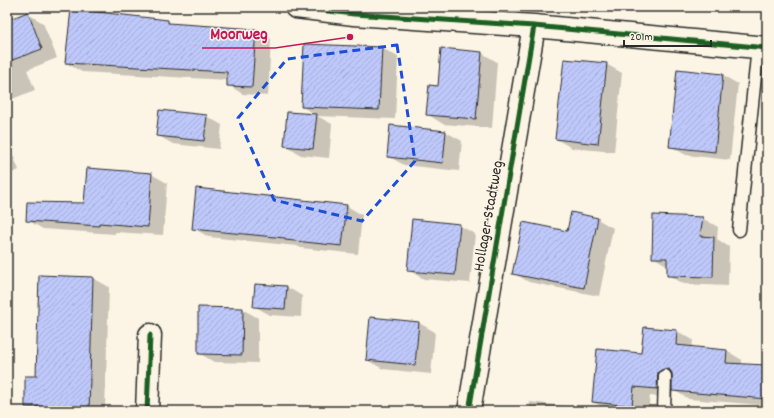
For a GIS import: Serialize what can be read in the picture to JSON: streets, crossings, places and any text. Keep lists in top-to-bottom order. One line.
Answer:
{"streets":{"street":["Hollager Stadtweg"]},"places":["Moorweg"],"scale_bar":"20 m"}
